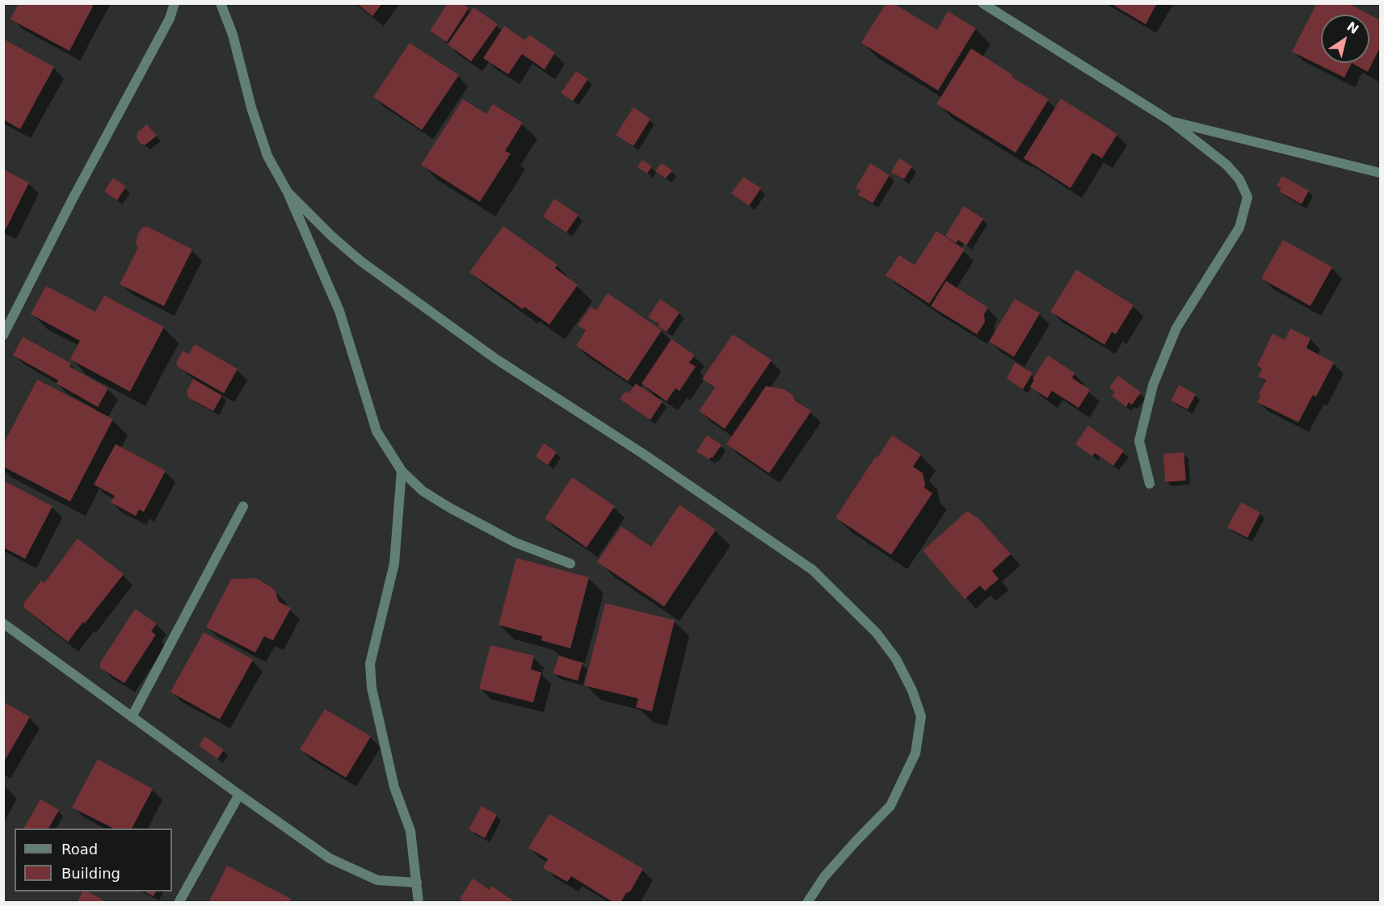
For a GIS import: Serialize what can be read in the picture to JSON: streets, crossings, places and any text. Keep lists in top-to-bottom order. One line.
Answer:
{"legend":["Road","Building"],"north":"top right"}
